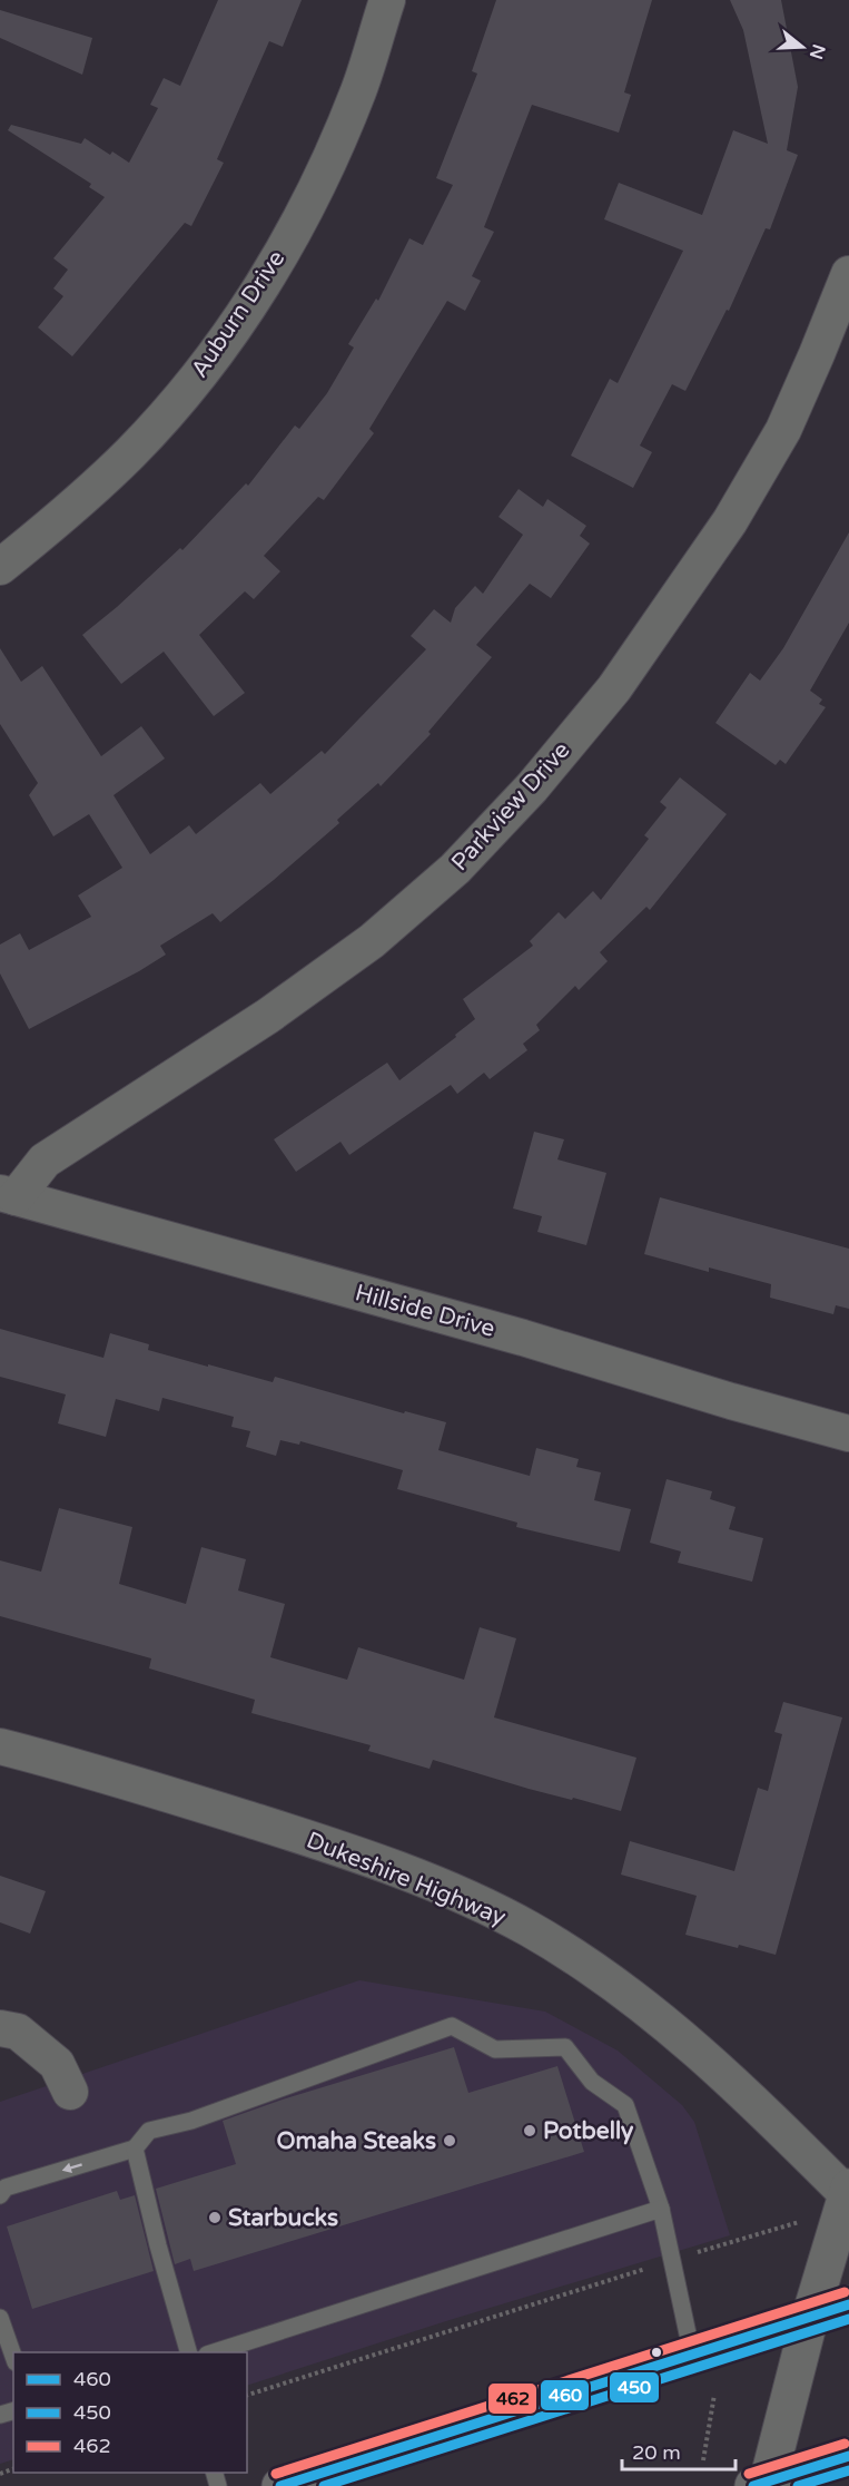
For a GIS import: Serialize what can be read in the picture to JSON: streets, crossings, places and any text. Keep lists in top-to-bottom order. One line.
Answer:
{"streets":{"street":["Auburn Drive","Parkview Drive","Hillside Drive","Dukeshire Highway"]},"crossings":[["Parkview Drive","Hillside Drive"]],"places":["Potbelly","Omaha Steaks","Starbucks"],"lines":["transit line 462","transit line 460","transit line 450"],"legend":["460","450","462"],"scale_bar":"20 m","north":"right"}
